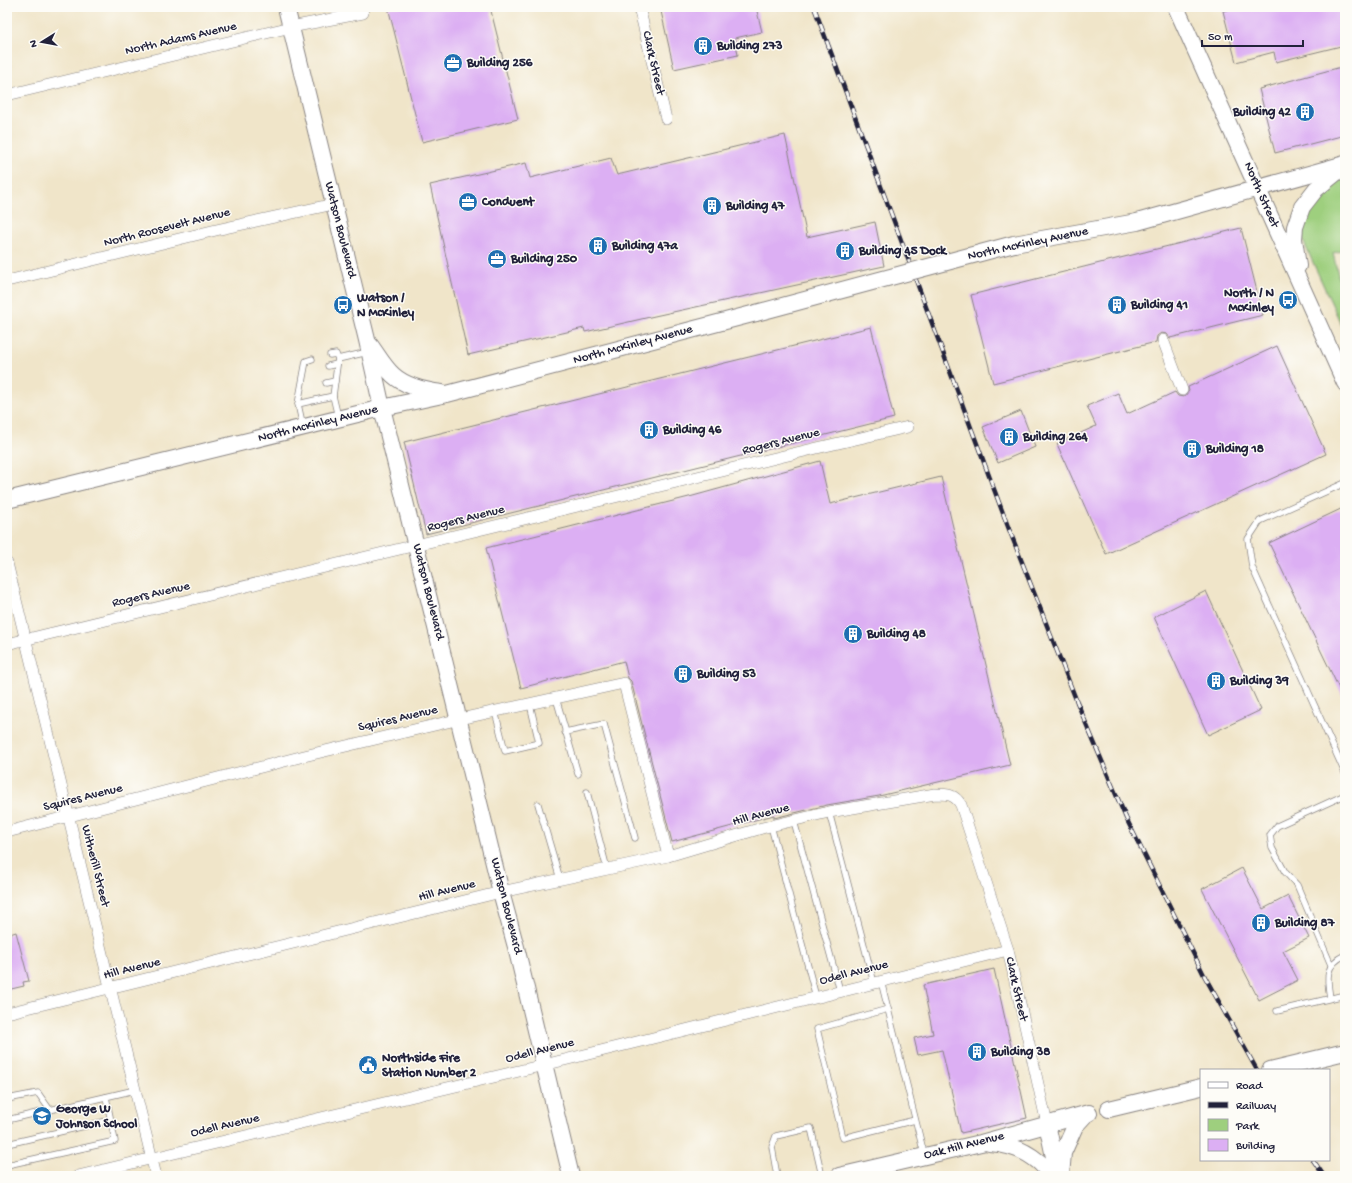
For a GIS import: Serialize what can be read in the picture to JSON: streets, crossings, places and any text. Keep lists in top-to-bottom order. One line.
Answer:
{"streets":{"street":["North Adams Avenue","Clark Street","North Street","North Roosevelt Avenue","Watson Boulevard","North McKinley Avenue","Rogers Avenue","Squires Avenue","Hill Avenue","Witherill Street","Odell Avenue","Oak Hill Avenue"]},"crossings":[["North Adams Avenue","Watson Boulevard"],["Clark Street","Hill Avenue"],["Clark Street","Odell Avenue"],["Clark Street","Oak Hill Avenue"],["North Street","North McKinley Avenue"],["North Roosevelt Avenue","Watson Boulevard"],["Watson Boulevard","North McKinley Avenue"],["Watson Boulevard","Rogers Avenue"],["Watson Boulevard","Squires Avenue"],["Watson Boulevard","Hill Avenue"],["Watson Boulevard","Odell Avenue"],["Rogers Avenue","Witherill Street"],["Squires Avenue","Hill Avenue"],["Squires Avenue","Witherill Street"],["Hill Avenue","Witherill Street"],["Witherill Street","Odell Avenue"]],"places":{"building":["Building 273","Building 42","Building 47","Building 47a","Building 45 Dock","Building 41","Building 46","Building 264","Building 18","Building 48","Building 53","Building 39","Building 87","Building 38"],"office":["Building 256","Conduent","Building 250"],"bus stop":["North / N McKinley","Watson / N McKinley"],"public building":["Northside Fire Station Number 2"],"school or university":["George W Johnson School"]},"legend":["Road","Railway","Park","Building"],"scale_bar":"50 m","north":"left"}
